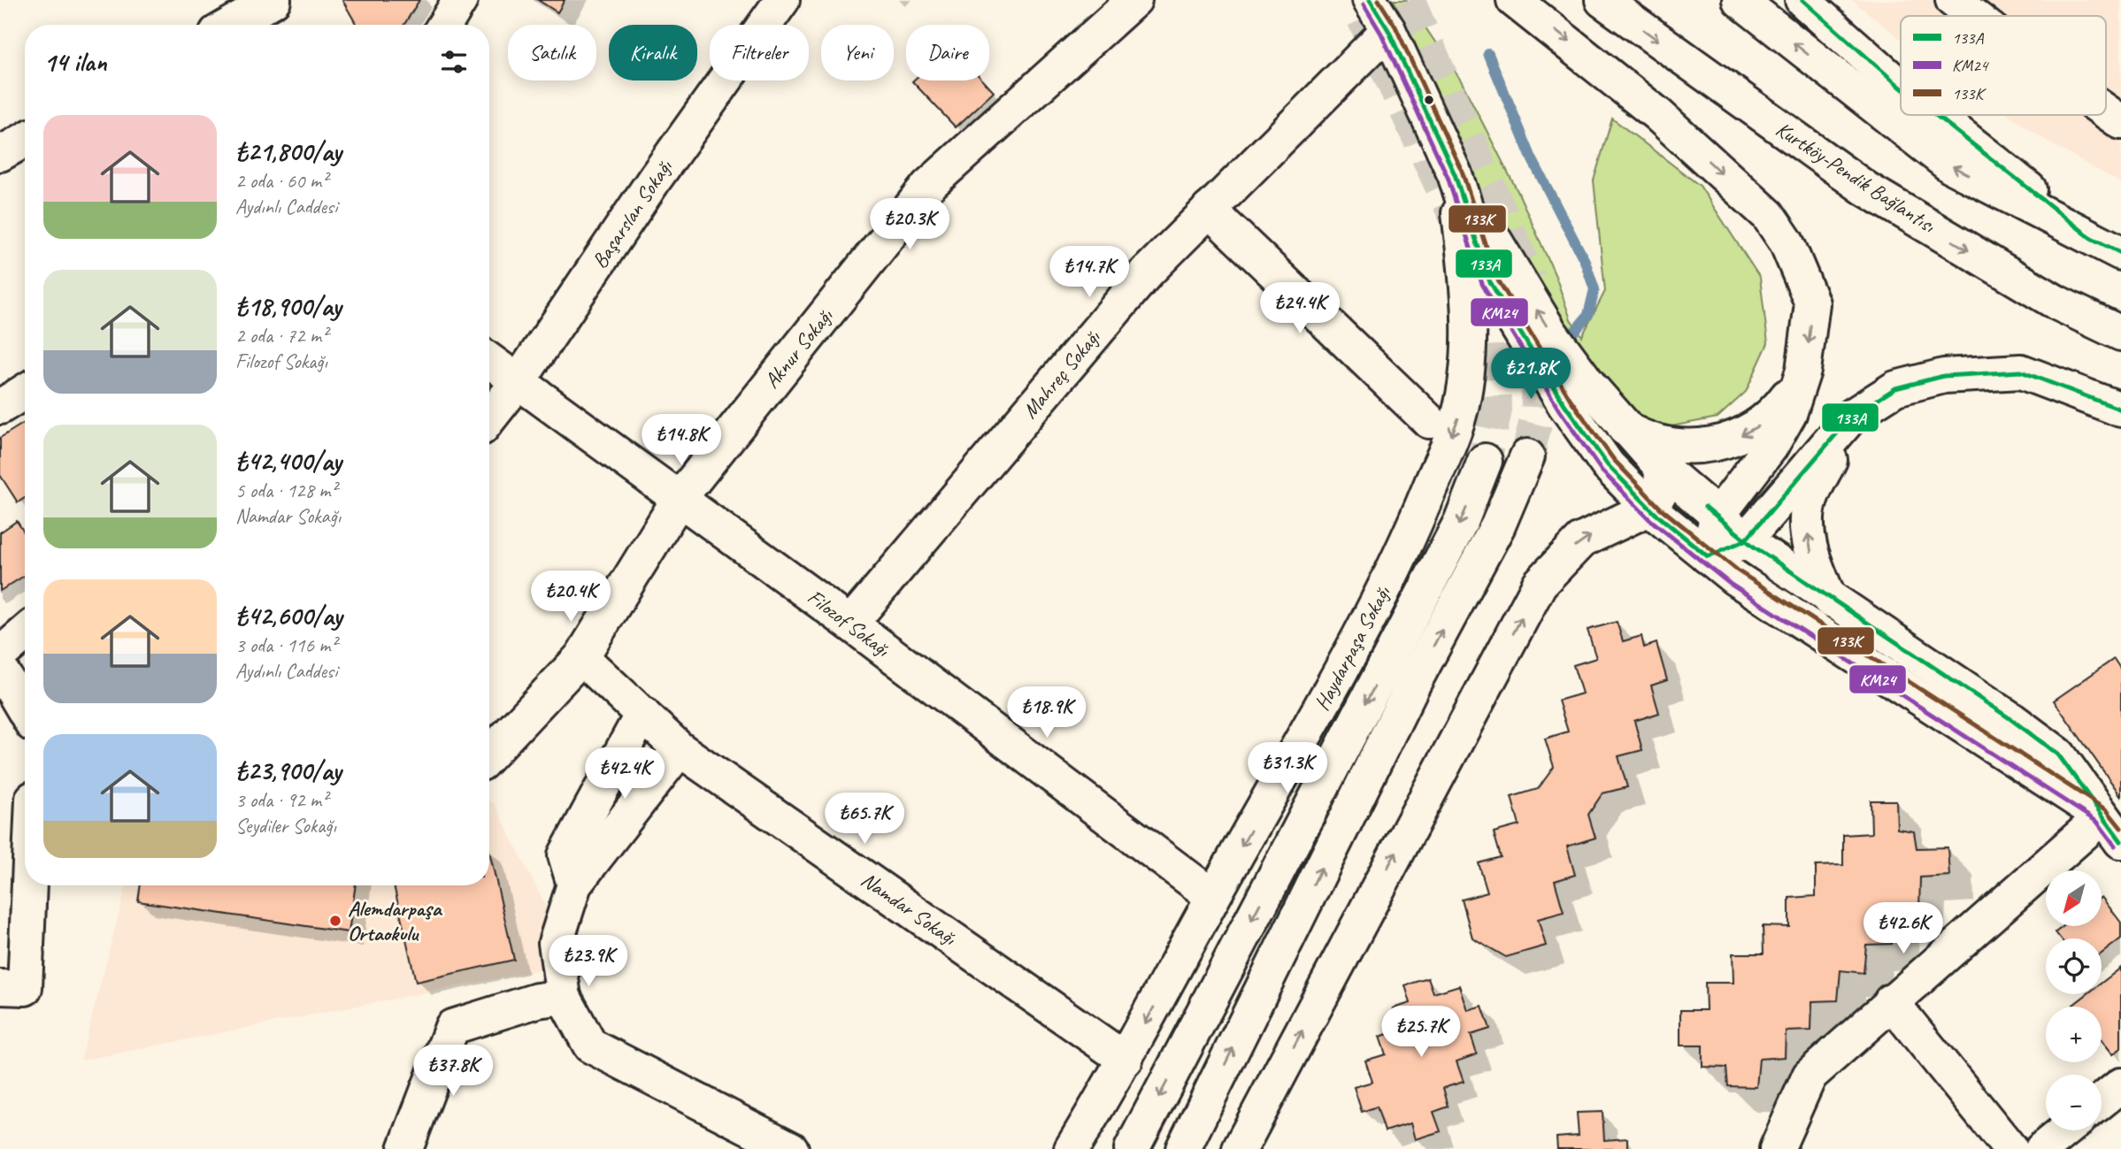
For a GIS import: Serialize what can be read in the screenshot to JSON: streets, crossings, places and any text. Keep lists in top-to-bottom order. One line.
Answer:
{"streets":{"main road":["Kurtköy-Pendik Bağlantısı","Başarslan Sokağı","Aknur Sokağı","Mahreç Sokağı","Filozof Sokağı","Haydarpaşa Sokağı","Namdar Sokağı"]},"crossings":[["Başarslan Sokağı","Filozof Sokağı"],["Aknur Sokağı","Filozof Sokağı"],["Aknur Sokağı","Namdar Sokağı"],["Mahreç Sokağı","Filozof Sokağı"],["Filozof Sokağı","Haydarpaşa Sokağı"],["Haydarpaşa Sokağı","Namdar Sokağı"]],"places":["Alemdarpaşa Ortaokulu"],"lines":["transit line 133A","transit line 133K","transit line KM24"],"legend":["133A","KM24","133K"],"north":"bottom left","page":{"chip":["Satılık","Kiralık","Filtreler","Yeni","Daire"],"heading":"14 ilan","list":[{"name":"₺21,800/ay","note":"2 oda · 60 m² · Aydınlı Caddesi"},{"name":"₺18,900/ay","note":"2 oda · 72 m² · Filozof Sokağı"},{"name":"₺42,400/ay","note":"5 oda · 128 m² · Namdar Sokağı"},{"name":"₺42,600/ay","note":"3 oda · 116 m² · Aydınlı Caddesi"},{"name":"₺23,900/ay","note":"3 oda · 92 m² · Seydiler Sokağı"}],"price":["₺20.3K","₺14.7K","₺24.4K","₺21.8K","₺14.8K","₺20.4K","₺18.9K","₺31.3K","₺42.4K","₺65.7K","₺42.6K","₺23.9K","₺25.7K","₺37.8K"],"map_buttons":["+","−"]}}
